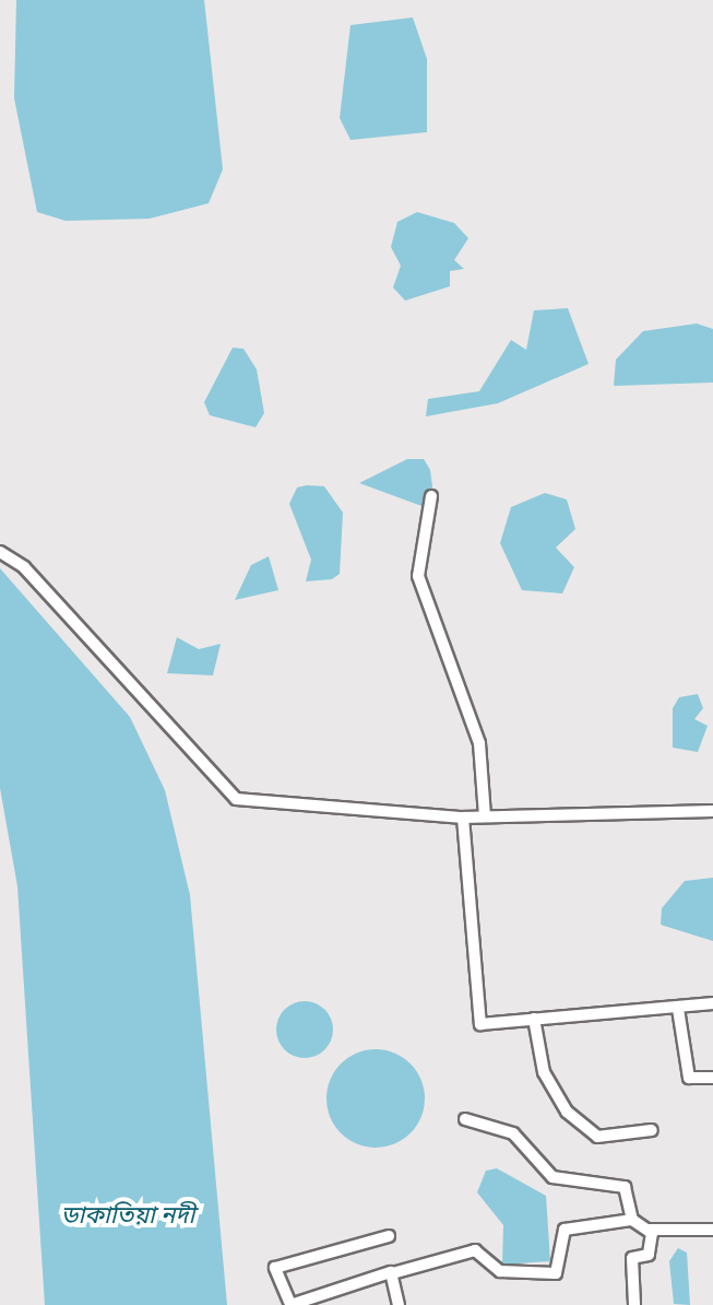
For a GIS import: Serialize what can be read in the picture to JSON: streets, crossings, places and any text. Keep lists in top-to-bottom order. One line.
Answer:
{"water":["ডাকাতিয়া নদী"]}
